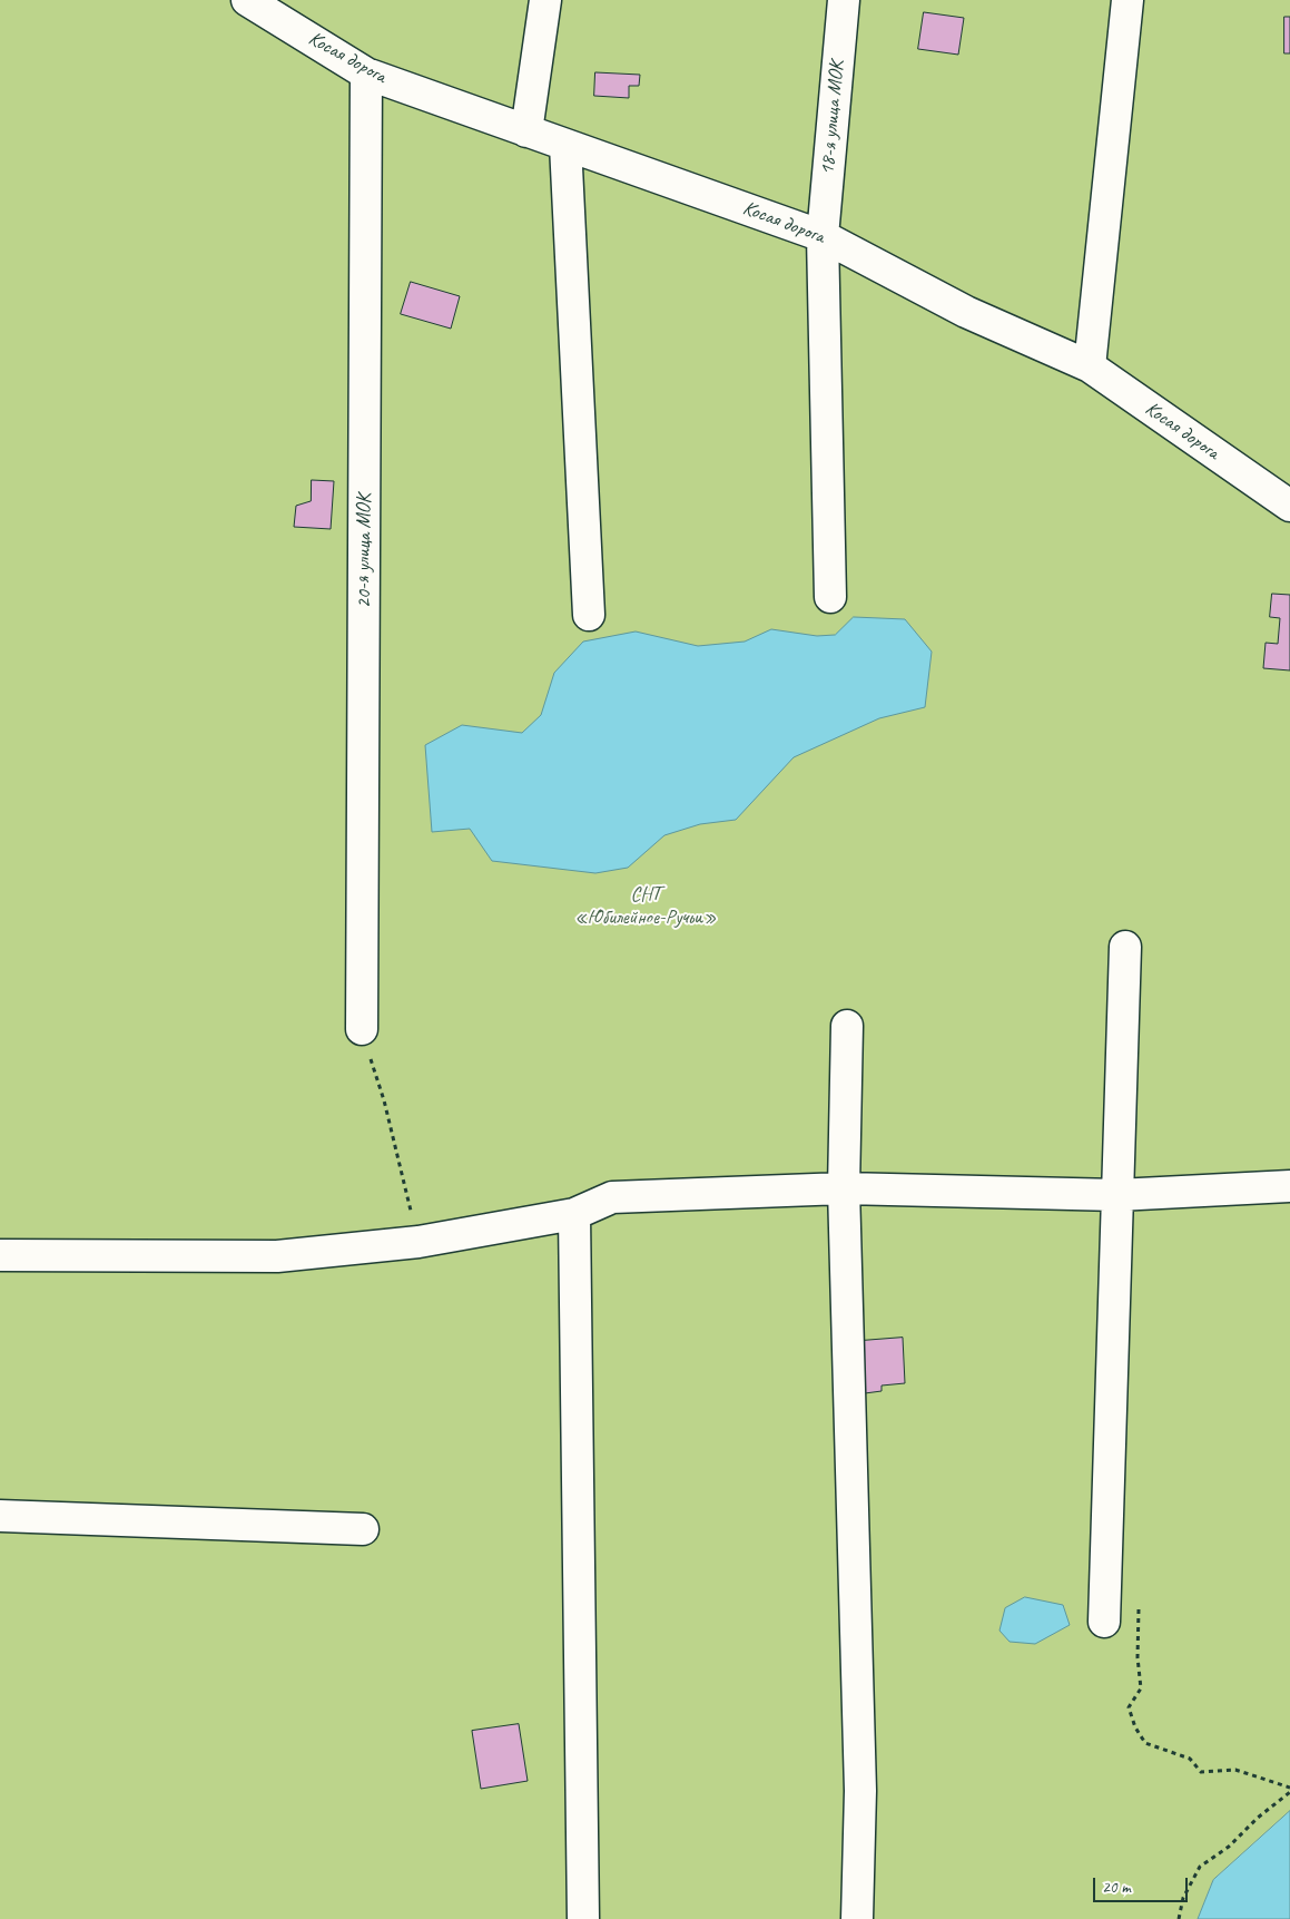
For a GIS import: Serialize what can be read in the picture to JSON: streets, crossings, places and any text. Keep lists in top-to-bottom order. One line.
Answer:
{"streets":{"street":["Косая дорога","18-я улица МОК","20-я улица МОК"]},"crossings":[["Косая дорога","18-я улица МОК"],["Косая дорога","20-я улица МОК"]],"parks":["СНТ «Юбилейное-Ручьи»"],"scale_bar":"20 m"}
